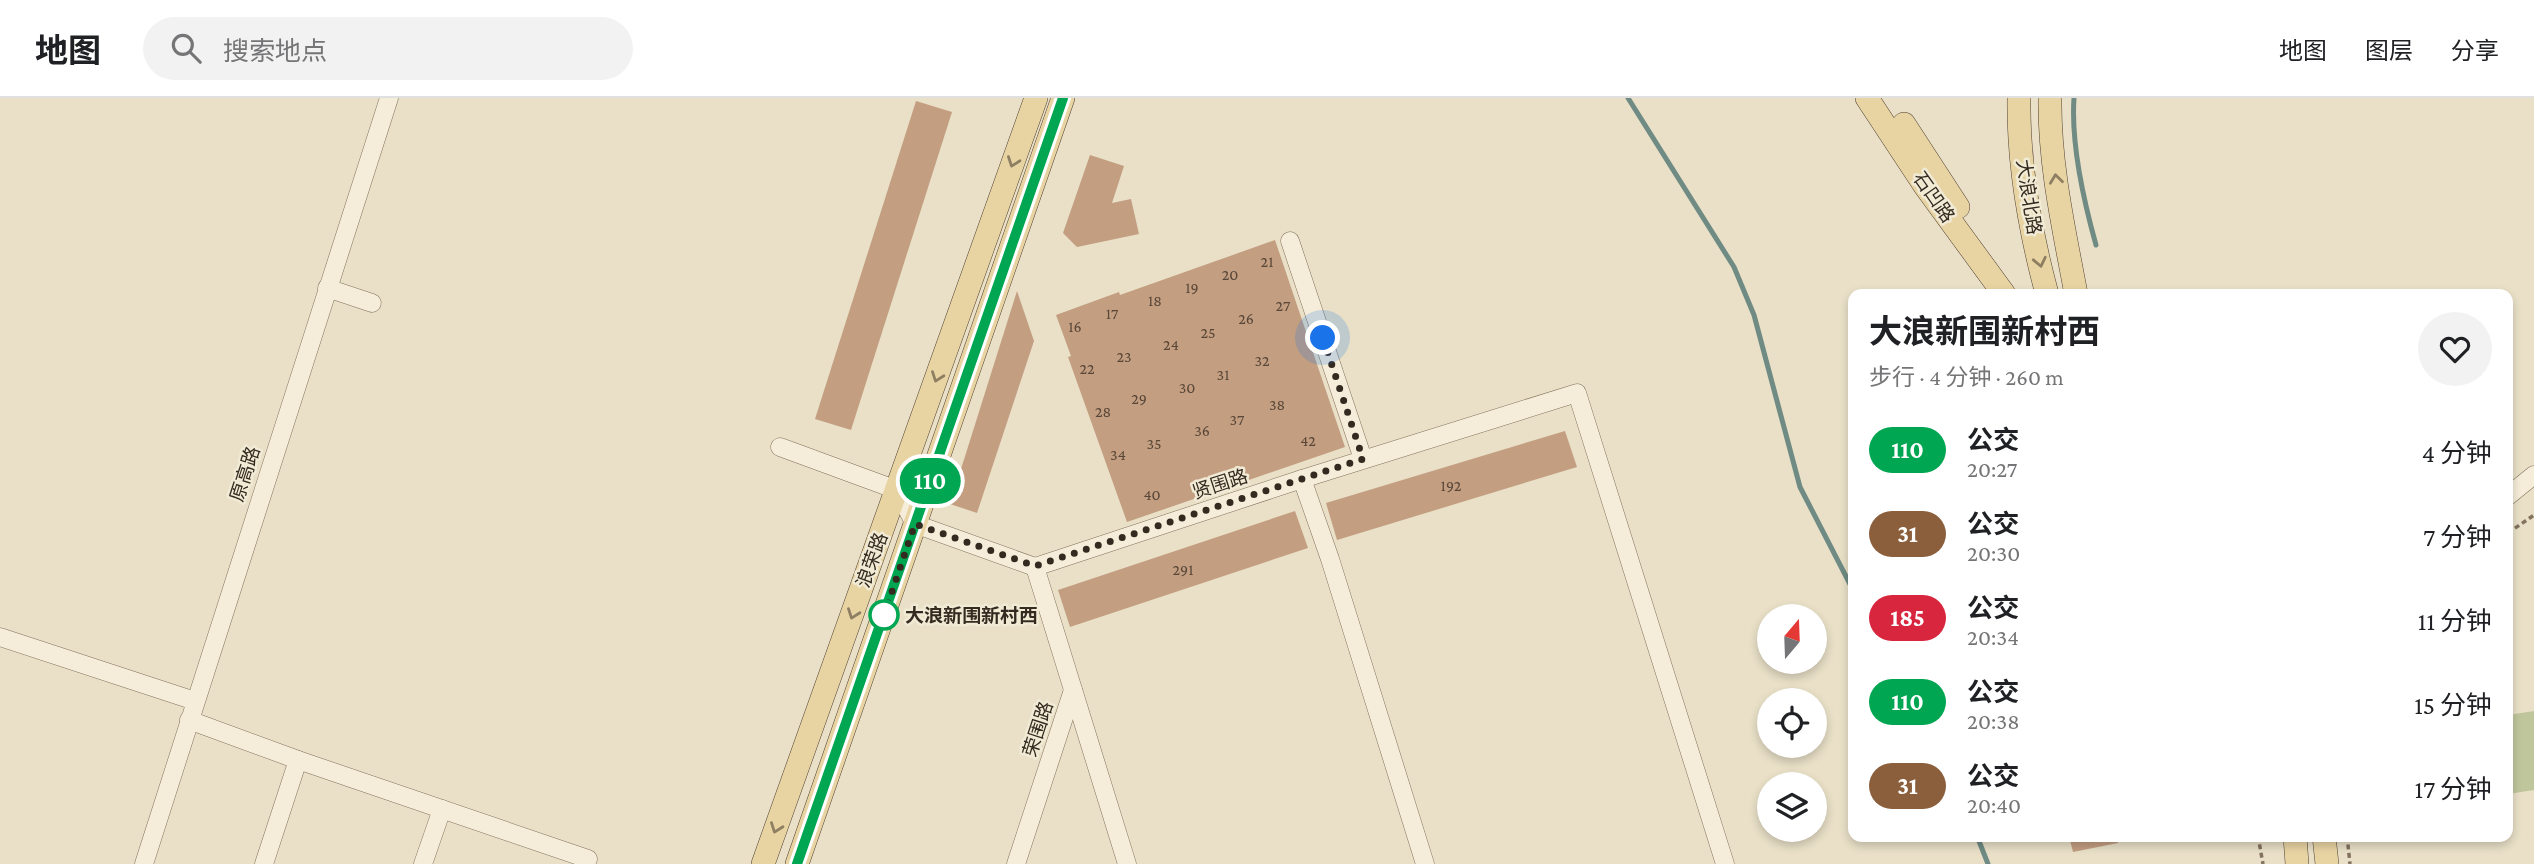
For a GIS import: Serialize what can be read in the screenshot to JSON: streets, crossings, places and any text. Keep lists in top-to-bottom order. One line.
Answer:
{"streets":{"main road":["石凹路","大浪北路","浪荣路"],"street":["原高路","贤围路","荣围路"]},"crossings":[["贤围路","荣围路"]],"places":["大浪新围新村西"],"lines":["bus line 110"],"house_numbers":["21","20","19","18","27","17","26","16","25","24","23","32","22","31","30","29","38","28","37","36","42","35","34","192","40","291"],"north":"top","page":{"header":"地图","search":"搜索地点","nav":["地图","图层","分享"],"on_map":"110","heading":["大浪新围新村西","步行 · 4 分钟 · 260 m"],"list":[{"mark":"110","name":"公交","note":"20:27","value":"4 分钟"},{"mark":"31","name":"公交","note":"20:30","value":"7 分钟"},{"mark":"185","name":"公交","note":"20:34","value":"11 分钟"},{"mark":"110","name":"公交","note":"20:38","value":"15 分钟"},{"mark":"31","name":"公交","note":"20:40","value":"17 分钟"}]}}
